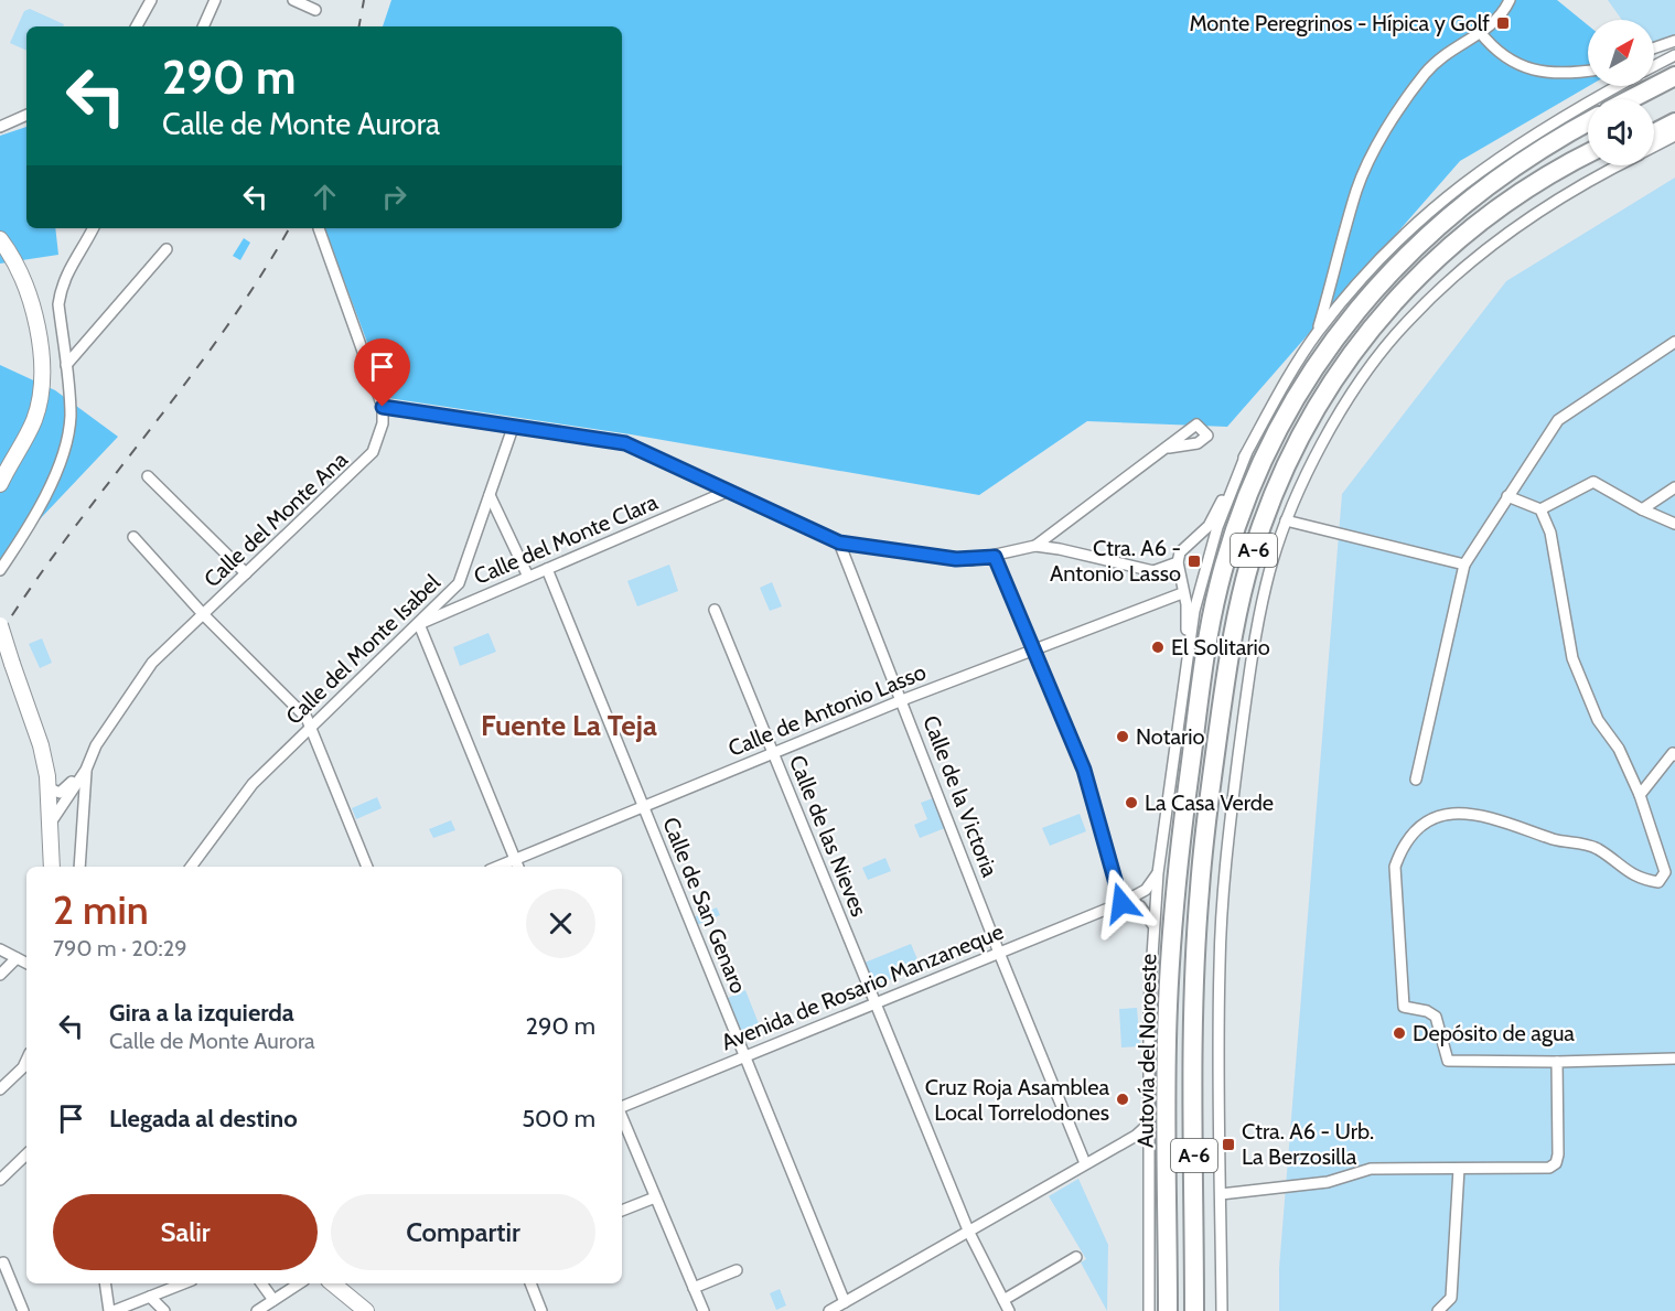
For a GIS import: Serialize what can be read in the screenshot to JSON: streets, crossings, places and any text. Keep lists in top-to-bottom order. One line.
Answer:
{"streets":{"highway":["A-6","Autovía del Noroeste"],"street":["Calle del Monte Ana","Calle del Monte Clara","Calle del Monte Isabel","Calle de Antonio Lasso","Calle de la Victoria","Calle de las Nieves","Calle de San Genaro","Avenida de Rosario Manzaneque"]},"crossings":[["Calle del Monte Clara","Calle del Monte Isabel"],["Calle del Monte Clara","Calle de San Genaro"],["Calle de Antonio Lasso","Calle de la Victoria"],["Calle de Antonio Lasso","Calle de las Nieves"],["Calle de Antonio Lasso","Calle de San Genaro"],["Calle de la Victoria","Avenida de Rosario Manzaneque"],["Calle de las Nieves","Avenida de Rosario Manzaneque"],["Calle de San Genaro","Avenida de Rosario Manzaneque"]],"districts":["Fuente La Teja"],"places":{"transit":["Monte Peregrinos - Hípica y Golf","Ctra. A6 - Antonio Lasso","Ctra. A6 - Urb. La Berzosilla"],"other":["El Solitario","Notario","La Casa Verde","Depósito de agua","Cruz Roja Asamblea Local Torrelodones"]},"north":"top right","page":{"turn":["290 m","Calle de Monte Aurora"],"heading":["2 min","790 m · 20:29"],"list":[{"name":"Gira a la izquierda","note":"Calle de Monte Aurora","value":"290 m"},{"name":"Llegada al destino","value":"500 m"}],"buttons":["Salir","Compartir"]}}
